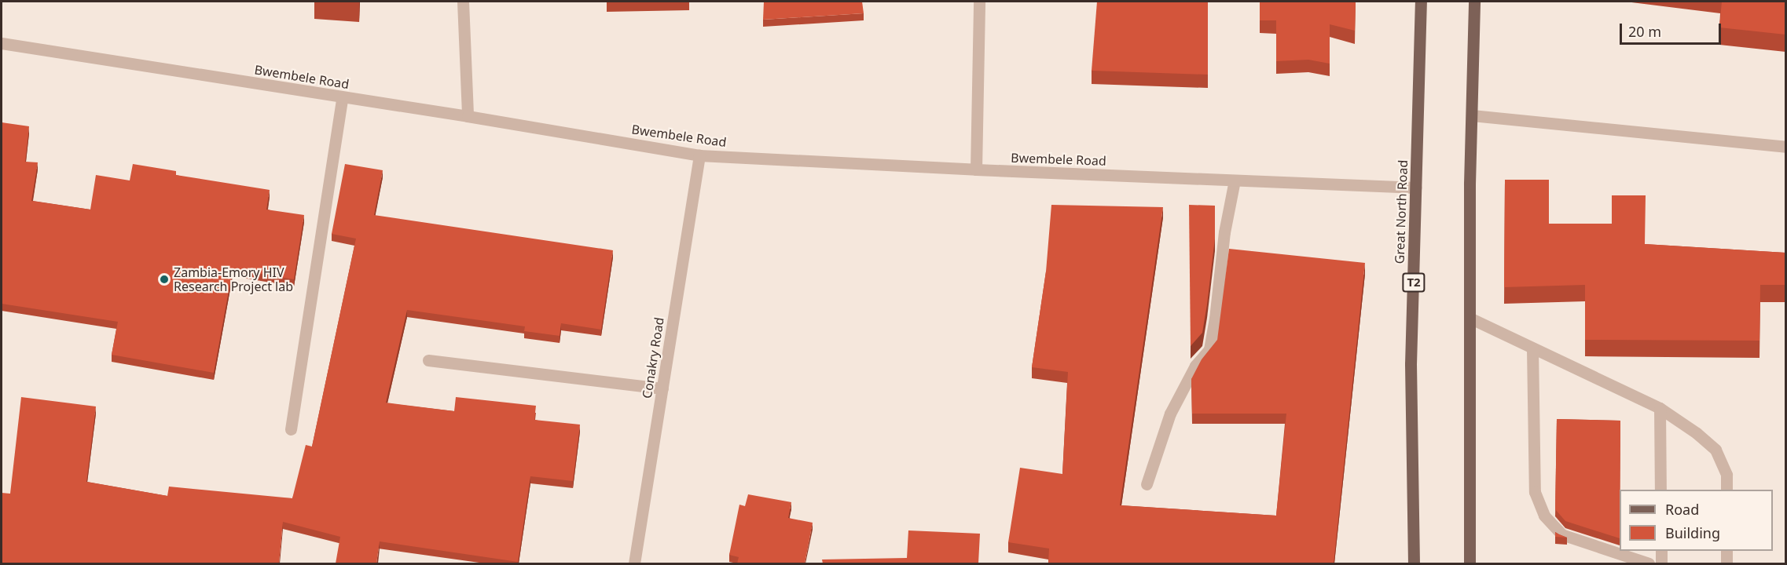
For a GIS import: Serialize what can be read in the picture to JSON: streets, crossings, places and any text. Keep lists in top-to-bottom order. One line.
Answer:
{"streets":{"main road":["Great North Road","T2"],"street":["Bwembele Road","Conakry Road"]},"crossings":[["Bwembele Road","Great North Road"],["Bwembele Road","Conakry Road"]],"places":["Zambia-Emory HIV Research Project lab"],"legend":["Road","Building"],"scale_bar":"20 m"}
